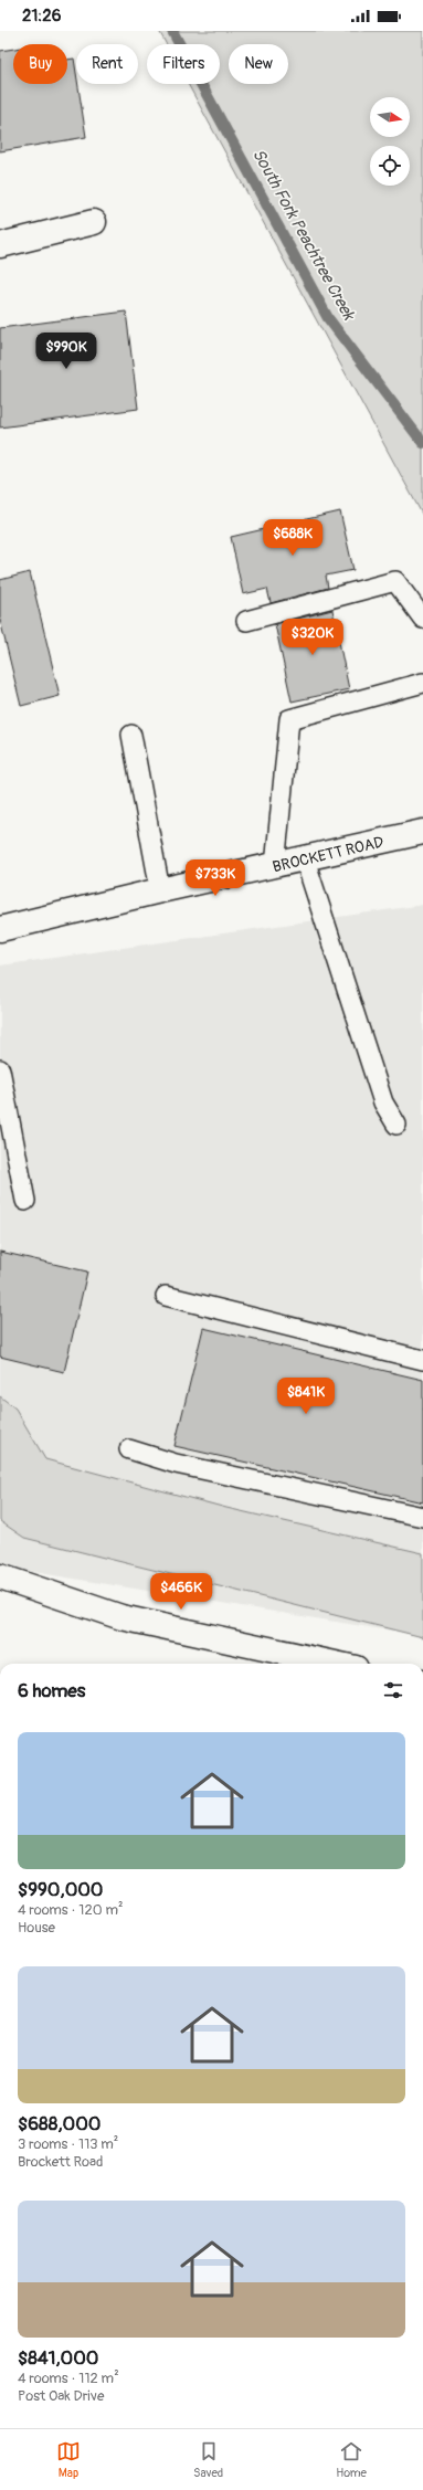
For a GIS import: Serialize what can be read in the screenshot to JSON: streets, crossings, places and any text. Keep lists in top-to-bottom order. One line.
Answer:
{"streets":{"street":["BROCKETT ROAD"]},"water":["South Fork Peachtree Creek"],"north":"right","page":{"status":"21:26","chip":["Buy","Rent","Filters","New"],"price":["$990K","$688K","$320K","$733K","$841K","$466K"],"heading":"6 homes","list":[{"name":"$990,000","note":"4 rooms · 120 m² · House"},{"name":"$688,000","note":"3 rooms · 113 m² · Brockett Road"},{"name":"$841,000","note":"4 rooms · 112 m² · Post Oak Drive"}],"tabs":["Map","Saved","Home"]}}
